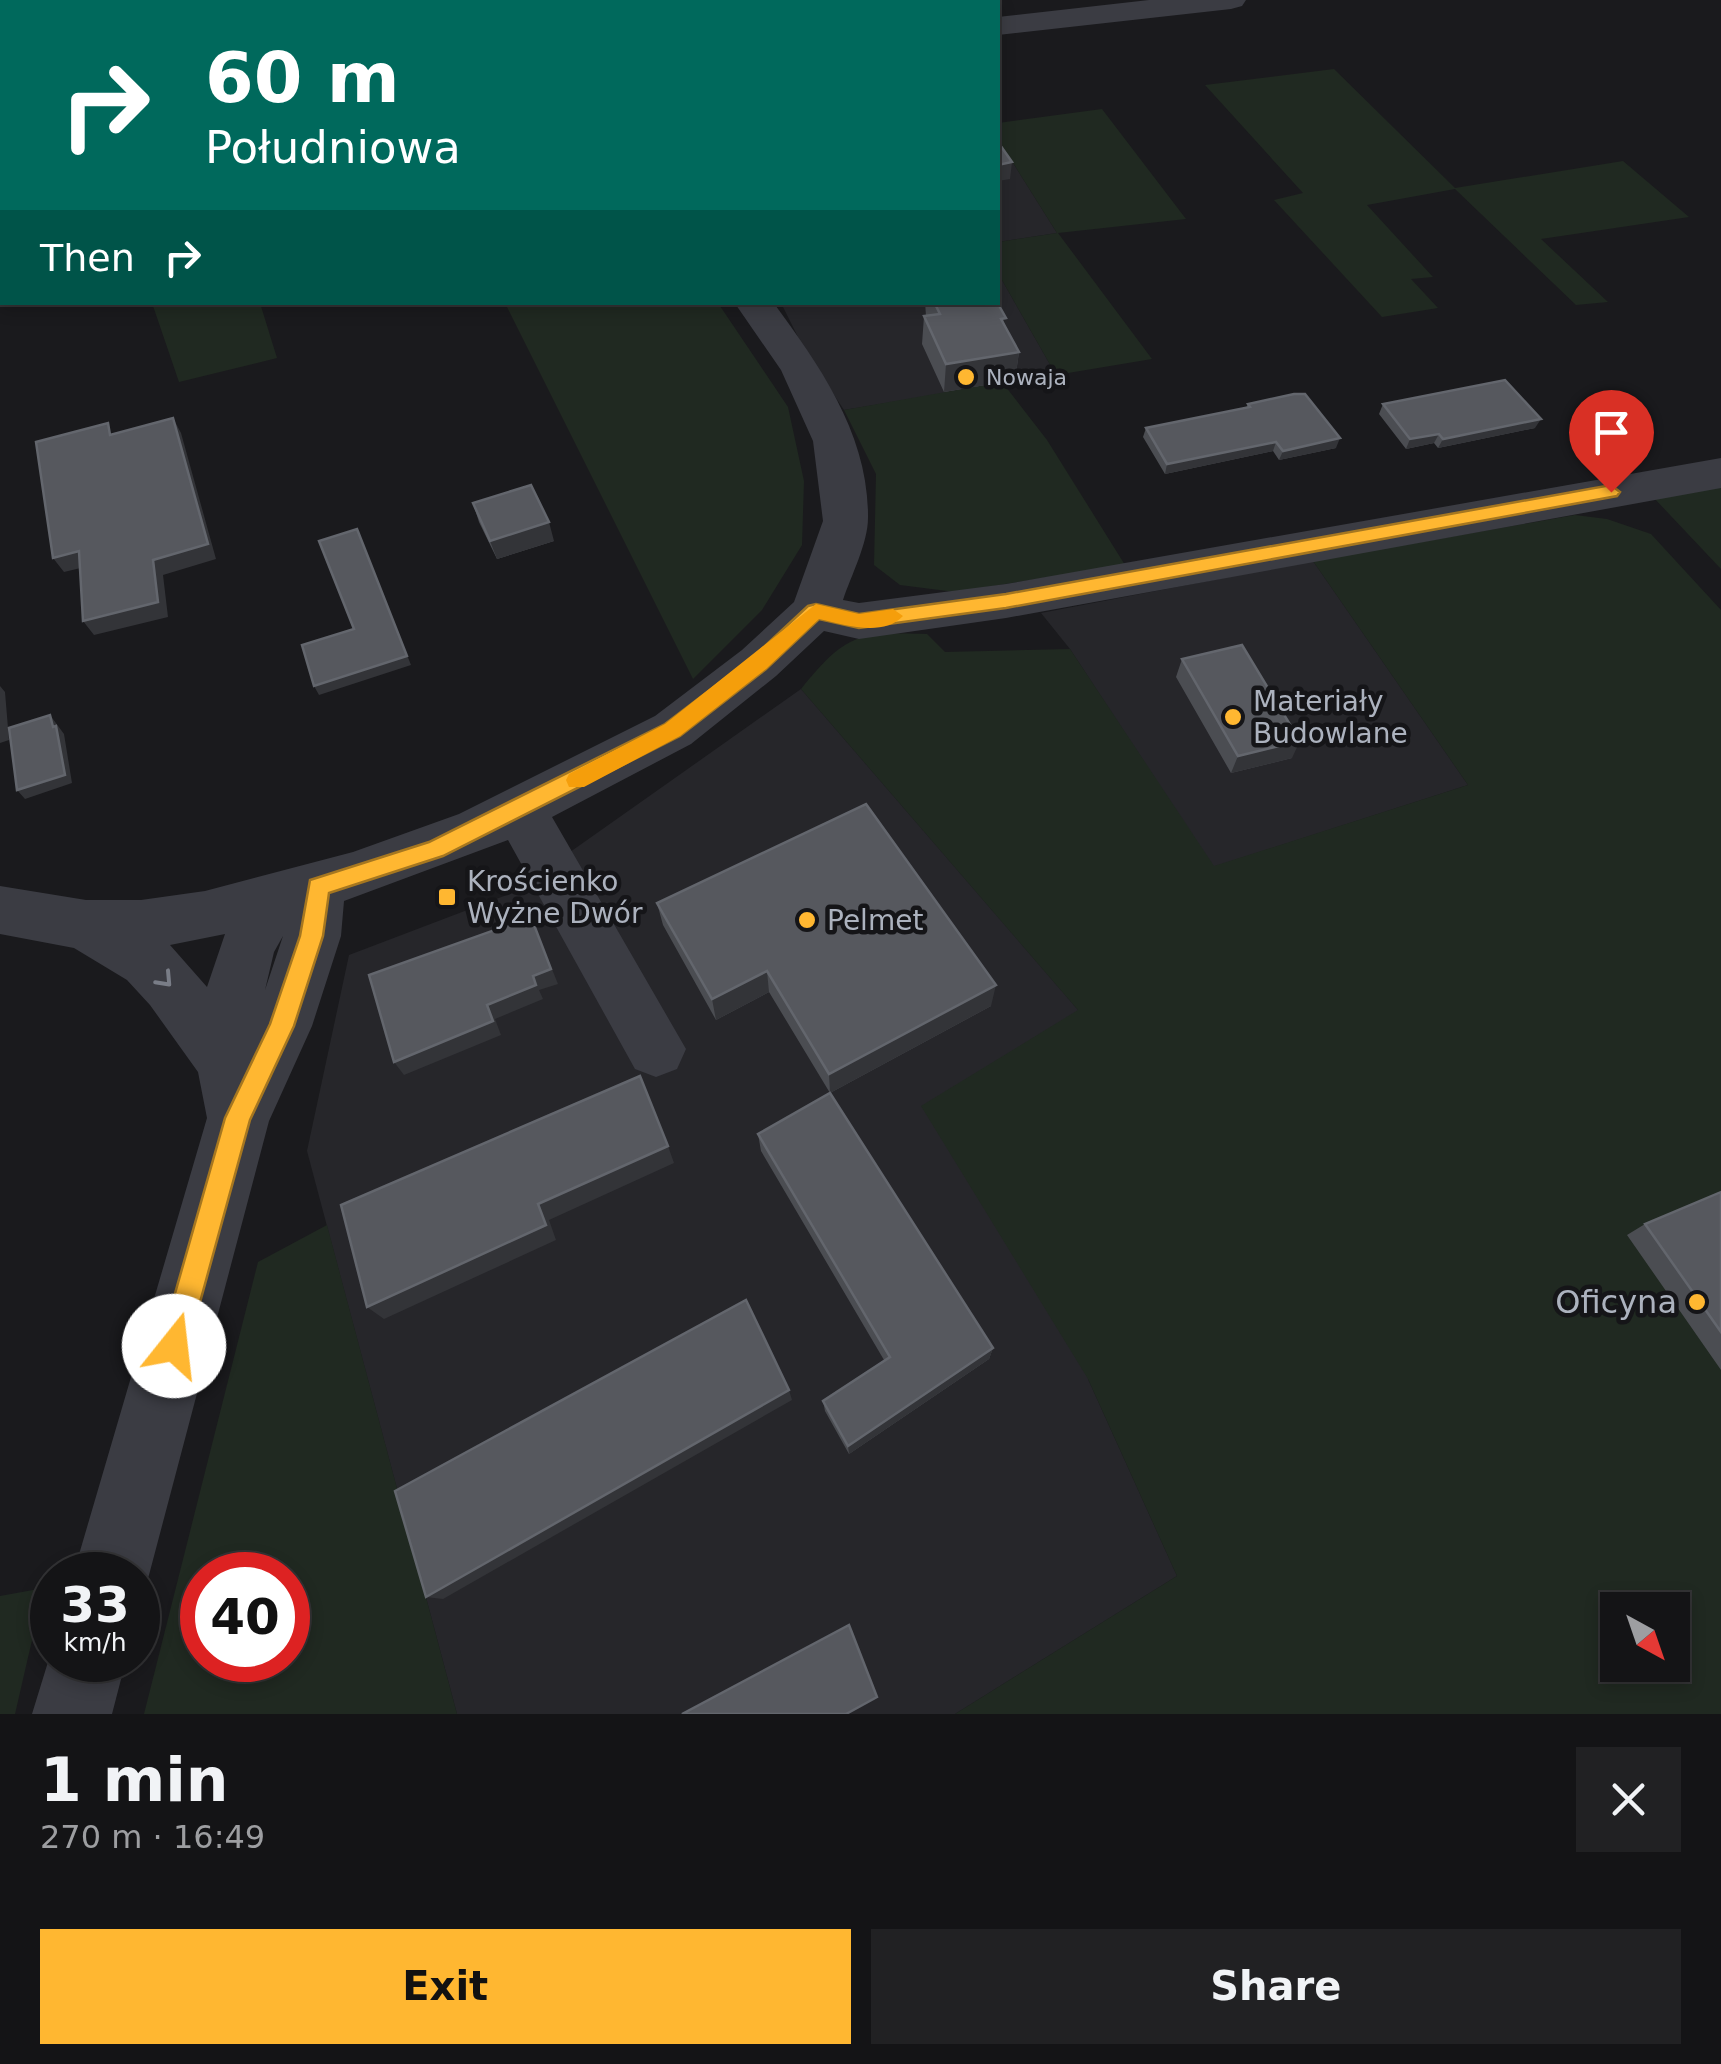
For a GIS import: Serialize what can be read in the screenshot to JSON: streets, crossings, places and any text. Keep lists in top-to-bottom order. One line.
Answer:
{"places":{"other":["Nowaja","Materiały Budowlane","Pelmet","Oficyna"],"transit":["Krościenko Wyżne Dwór"]},"north":"bottom right","page":{"turn":["60 m","Południowa"],"then":"Then","speed":"33 km/h","limit":"40","heading":["1 min","270 m · 16:49"],"buttons":["Exit","Share"]}}
